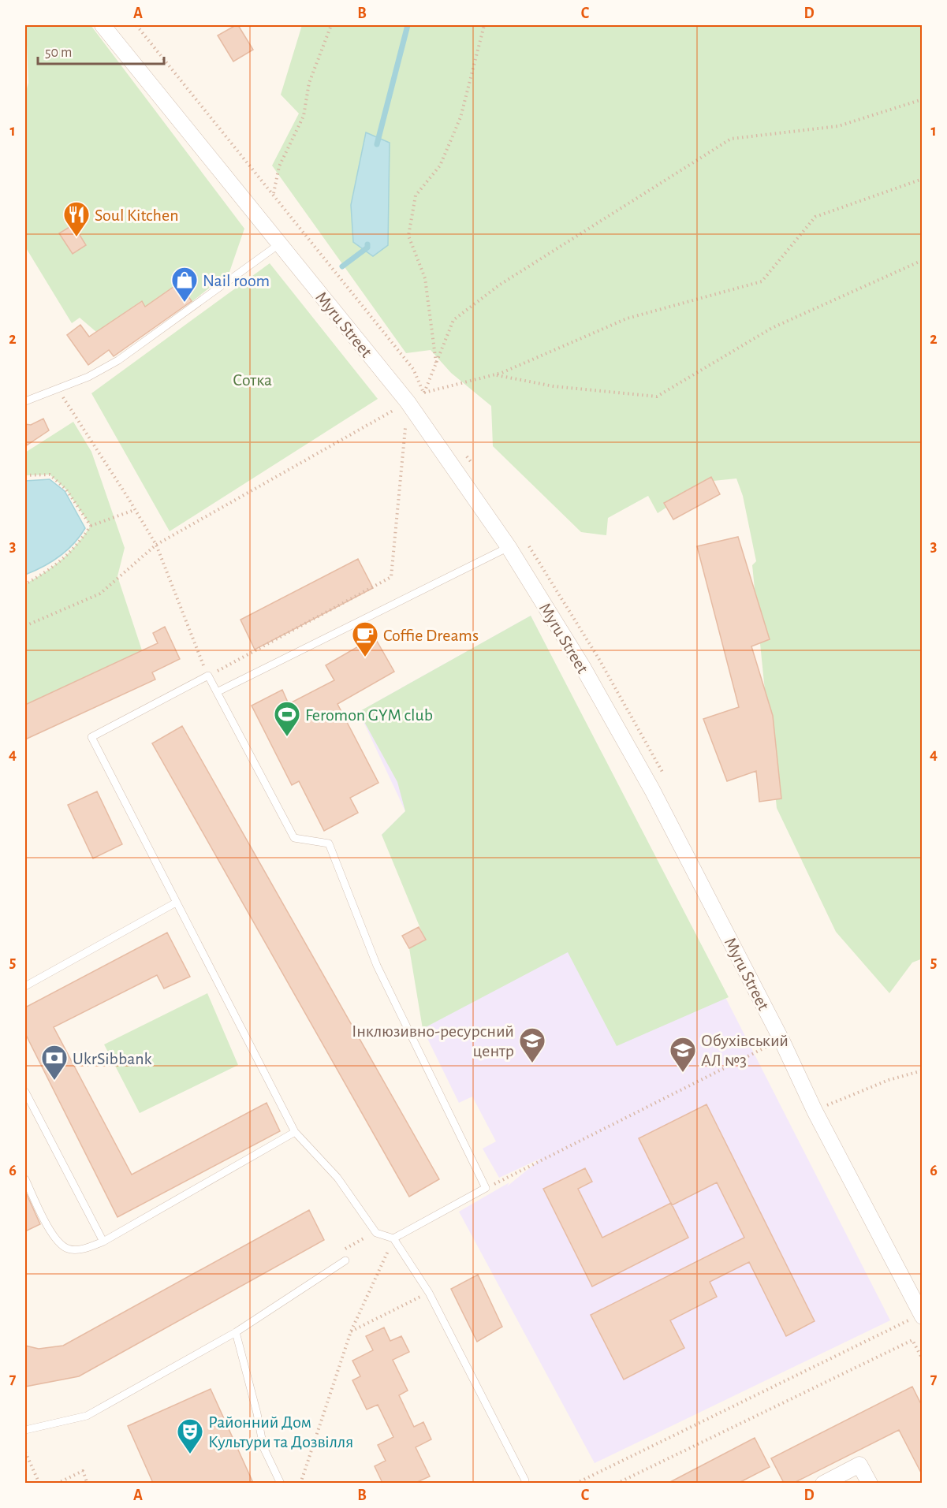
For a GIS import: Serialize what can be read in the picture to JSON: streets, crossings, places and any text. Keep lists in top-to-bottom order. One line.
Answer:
{"streets":{"street":["Myru Street"]},"parks":["Сотка"],"places":{"restaurant":["Soul Kitchen"],"shop":["Nail room"],"cafe":["Coffie Dreams"],"sports":["Feromon GYM club"],"school or university":["Інклюзивно-ресурсний центр","Обухівський АЛ №3"],"bank":["UkrSibbank"],"theatre":["Районний Дом Культури та Дозвілля"]},"scale_bar":"50 m","grid":{"columns":["A","B","C","D"],"rows":["1","2","3","4","5","6","7"]}}
